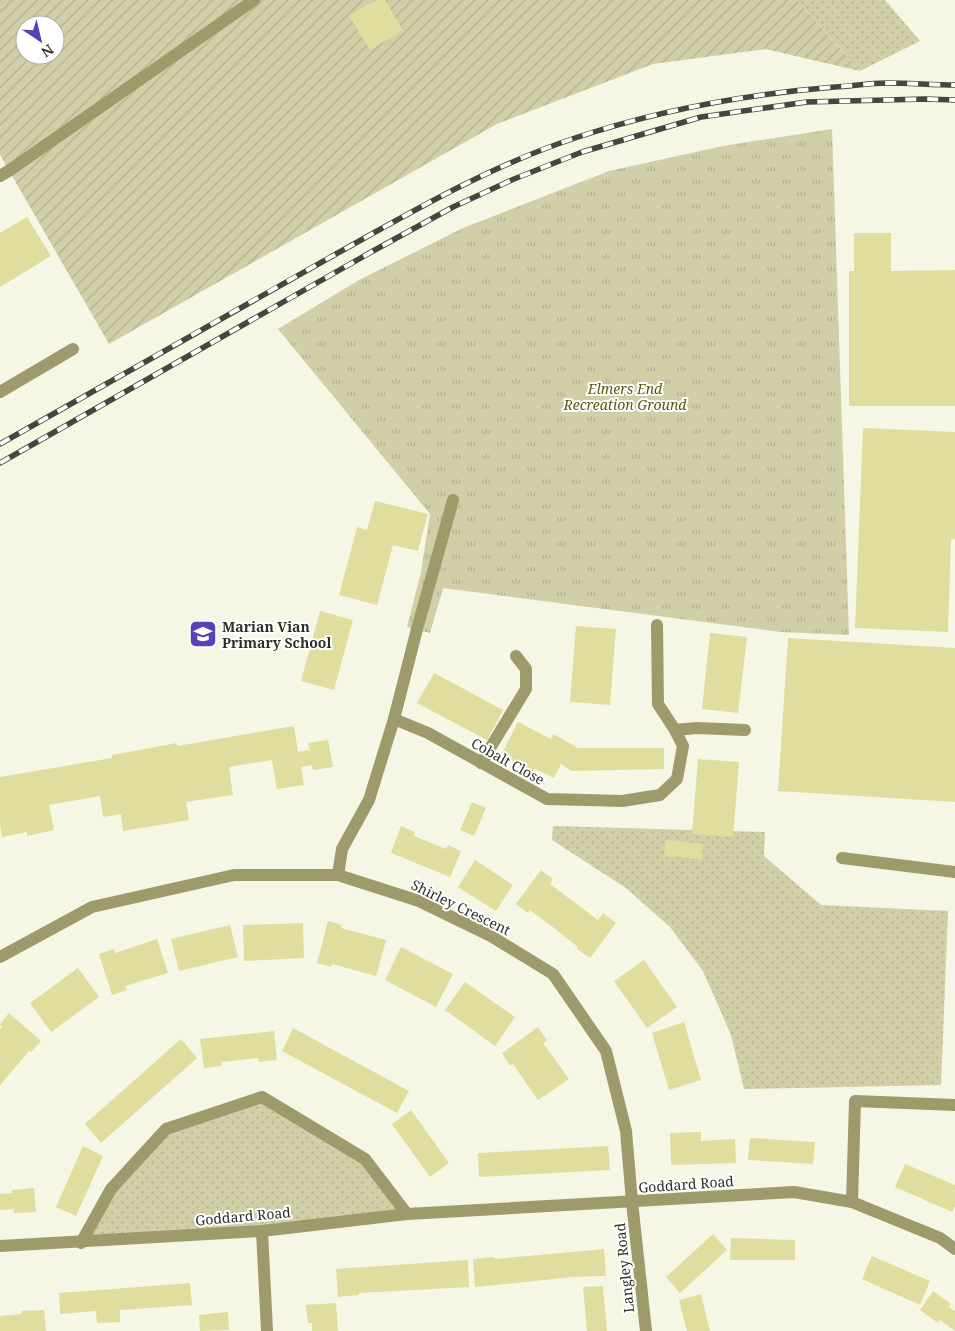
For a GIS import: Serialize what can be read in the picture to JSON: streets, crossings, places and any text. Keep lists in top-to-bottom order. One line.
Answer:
{"streets":{"street":["Cobalt Close","Shirley Crescent","Goddard Road","Langley Road"]},"crossings":[["Shirley Crescent","Goddard Road"],["Shirley Crescent","Langley Road"],["Goddard Road","Langley Road"]],"parks":["Elmers End Recreation Ground"],"places":{"school or university":["Marian Vian Primary School"]},"north":"bottom right"}
